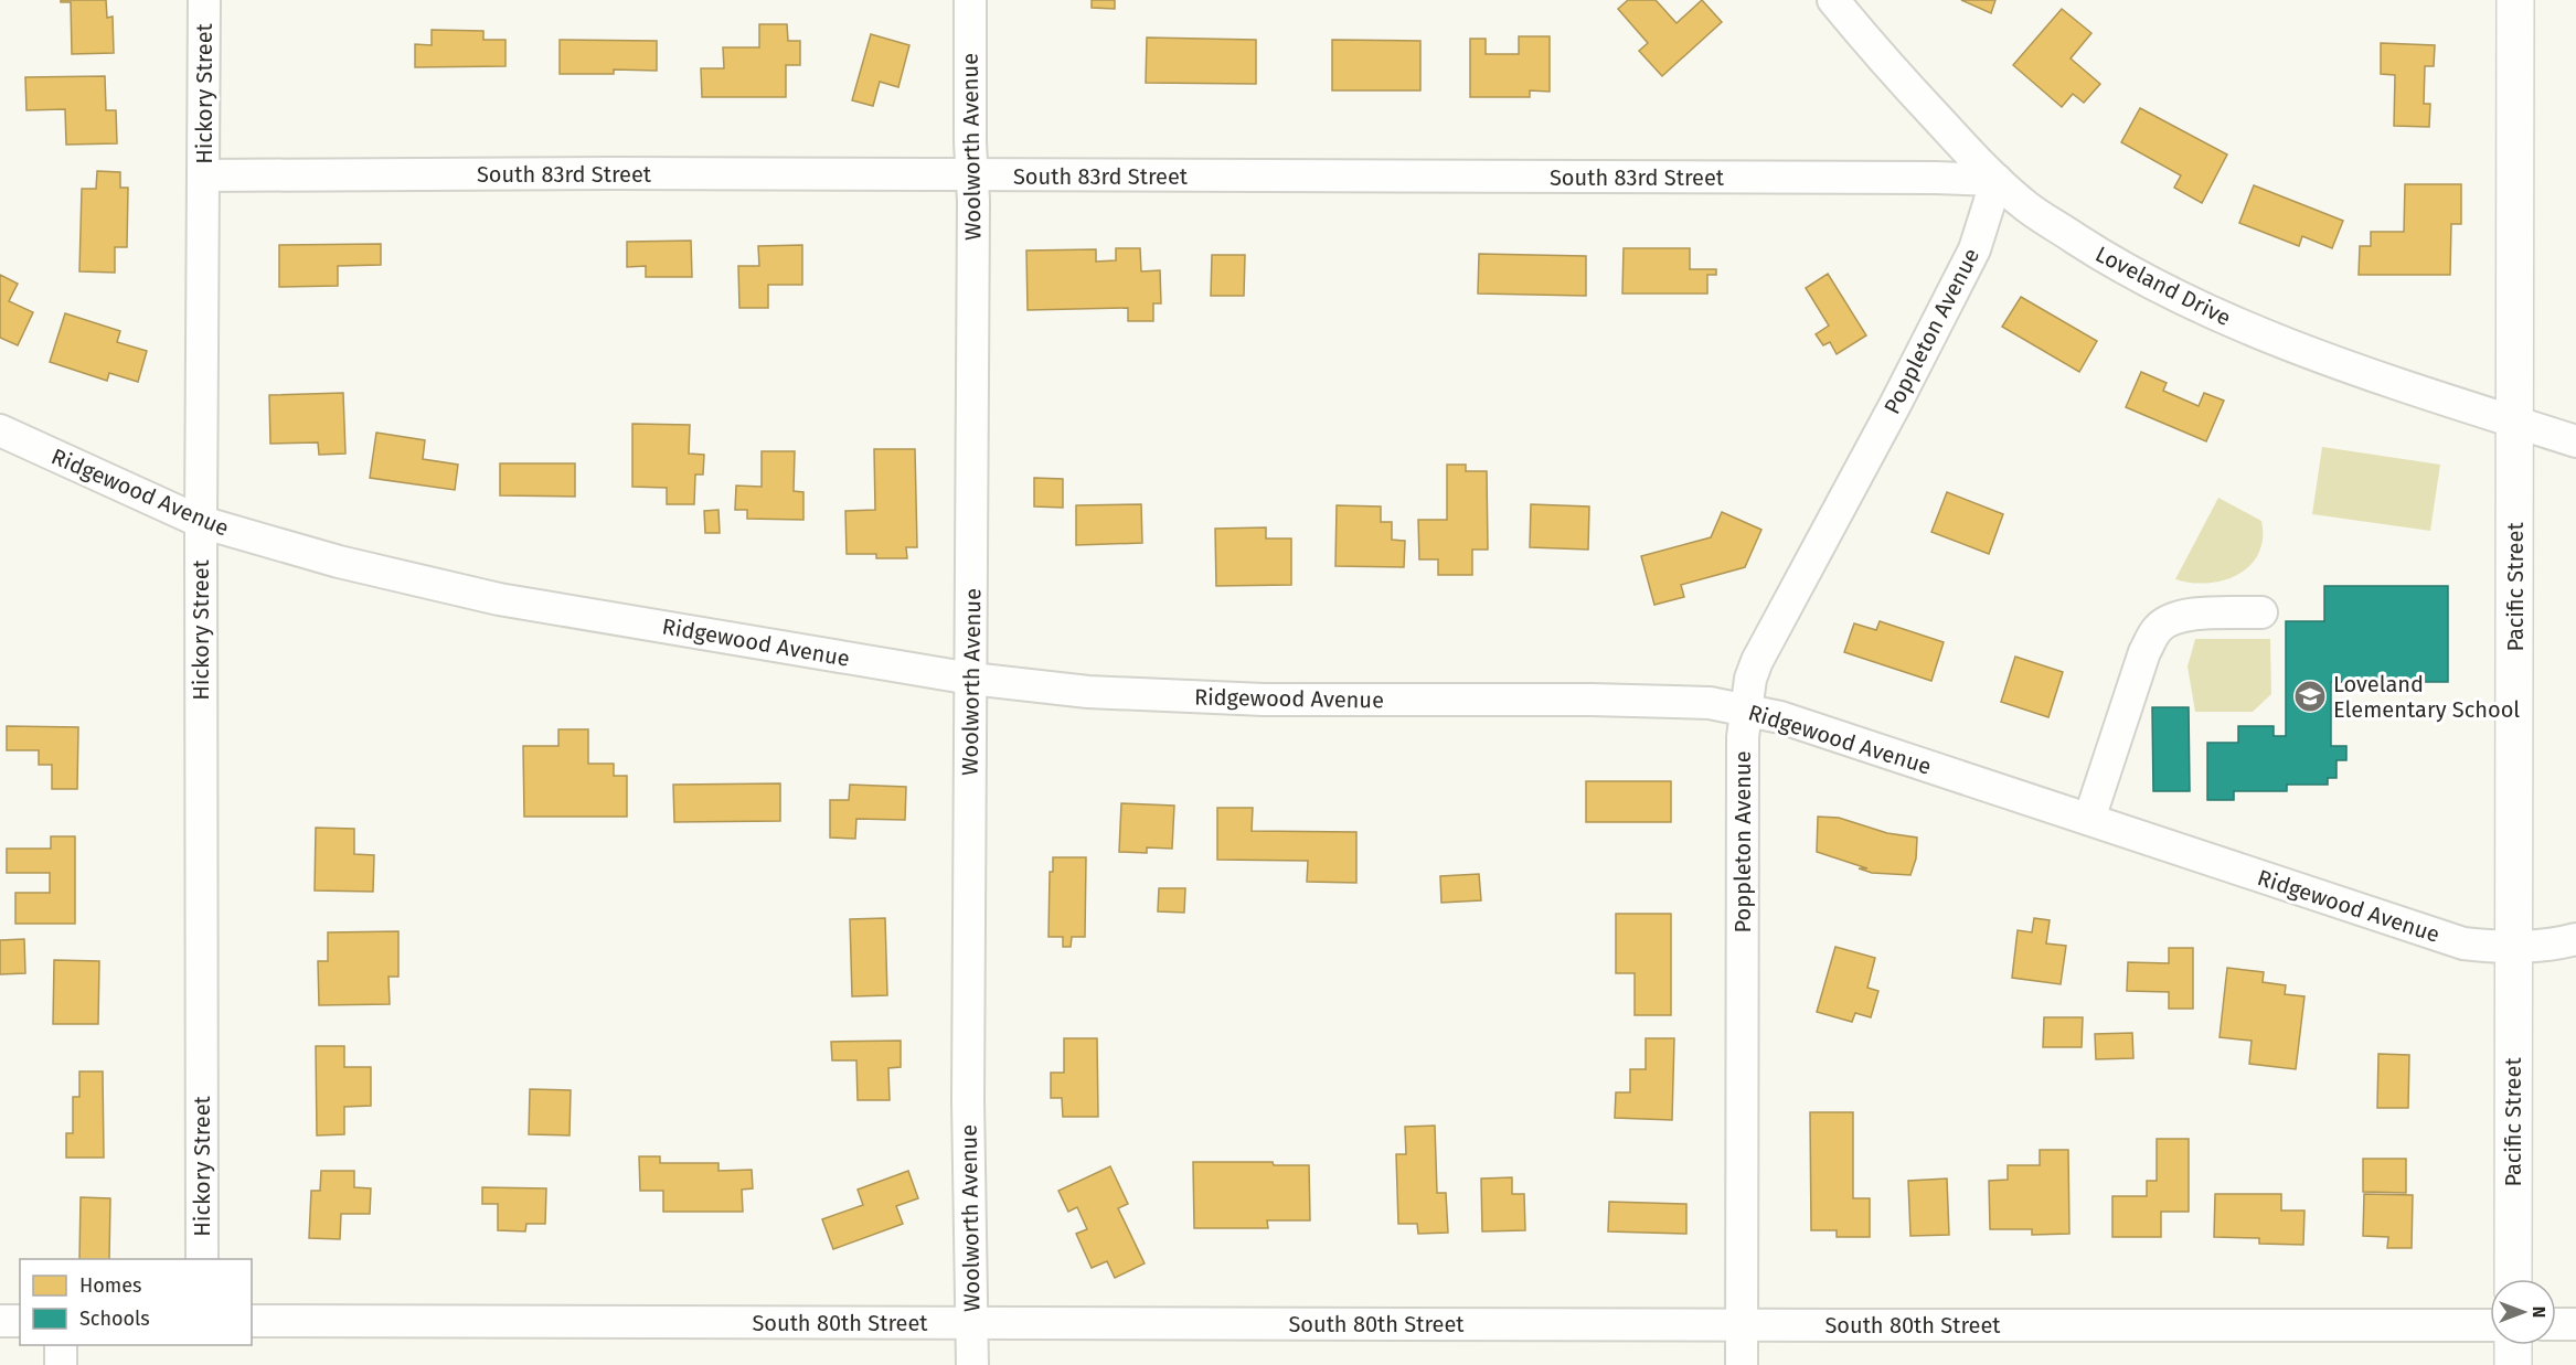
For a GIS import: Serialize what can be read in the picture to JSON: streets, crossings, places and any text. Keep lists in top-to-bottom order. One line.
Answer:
{"streets":{"main road":["Pacific Street"],"street":["Hickory Street","Woolworth Avenue","South 83rd Street","Loveland Drive","Poppleton Avenue","Ridgewood Avenue","South 80th Street"]},"crossings":[["Hickory Street","South 83rd Street"],["Hickory Street","Ridgewood Avenue"],["Woolworth Avenue","South 83rd Street"],["Woolworth Avenue","Ridgewood Avenue"],["Woolworth Avenue","South 80th Street"],["South 83rd Street","Loveland Drive"],["South 83rd Street","Poppleton Avenue"],["Loveland Drive","Poppleton Avenue"],["Loveland Drive","Pacific Street"],["Poppleton Avenue","Ridgewood Avenue"],["Poppleton Avenue","South 80th Street"],["Ridgewood Avenue","Pacific Street"]],"places":{"school or university":["Loveland Elementary School"]},"legend":["Homes","Schools"],"north":"right"}
